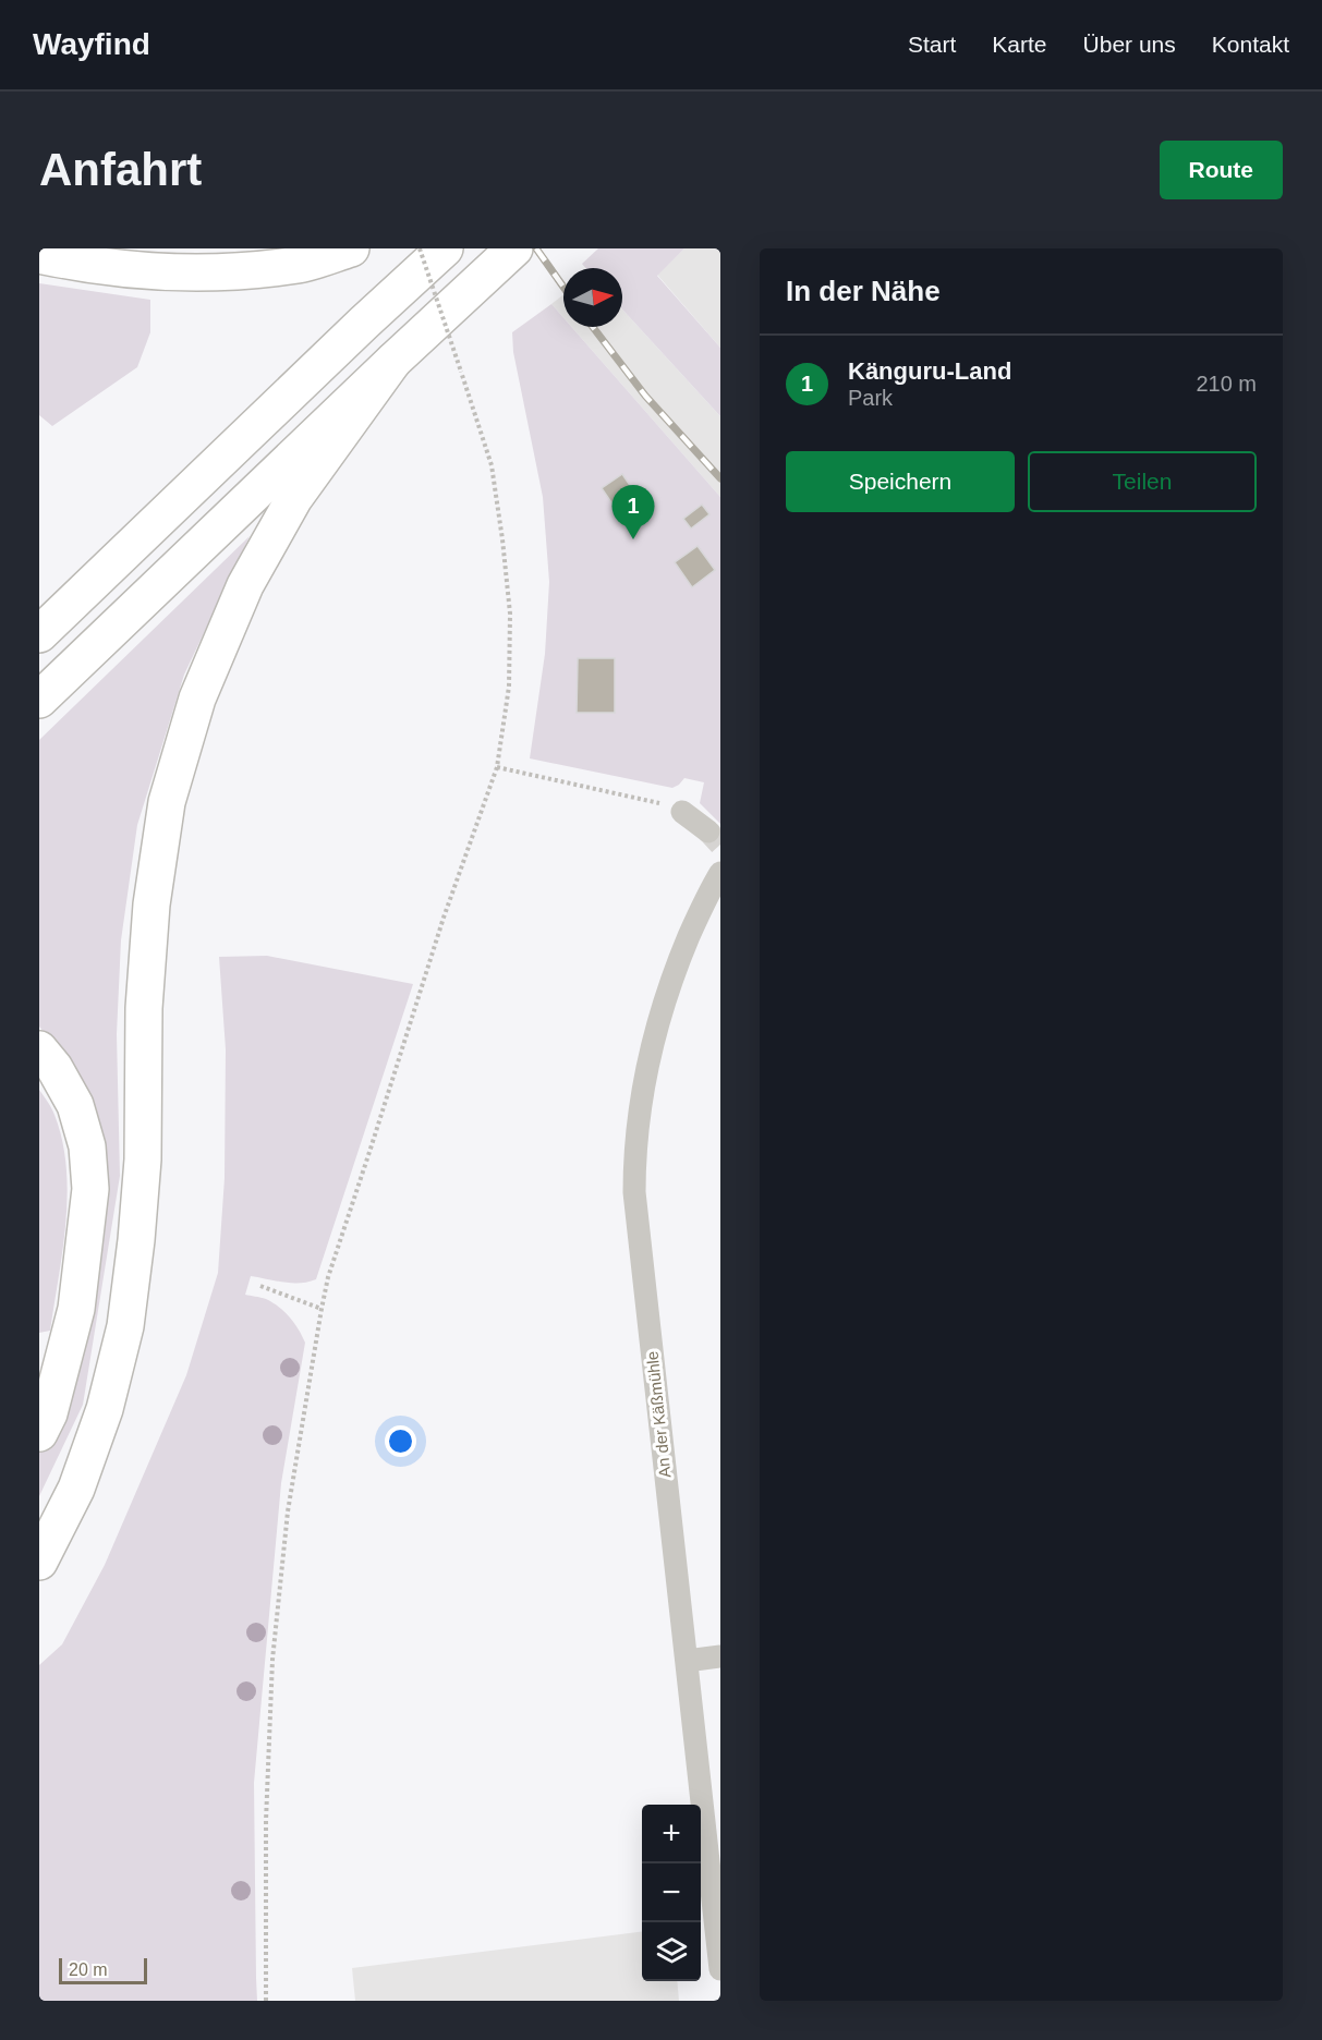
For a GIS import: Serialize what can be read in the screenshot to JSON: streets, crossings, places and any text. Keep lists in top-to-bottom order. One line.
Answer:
{"streets":{"street":["An der Käßmühle"]},"scale_bar":"20 m","north":"right","page":{"header":"Wayfind","nav":["Start","Karte","Über uns","Kontakt"],"buttons":["Route",["Speichern","Teilen"]],"title":"Anfahrt","heading":"In der Nähe","list":[{"mark":"1","name":"Känguru-Land","note":"Park","value":"210 m"}],"pins":"1","map_buttons":["+","−"],"scale":"20 m"}}
